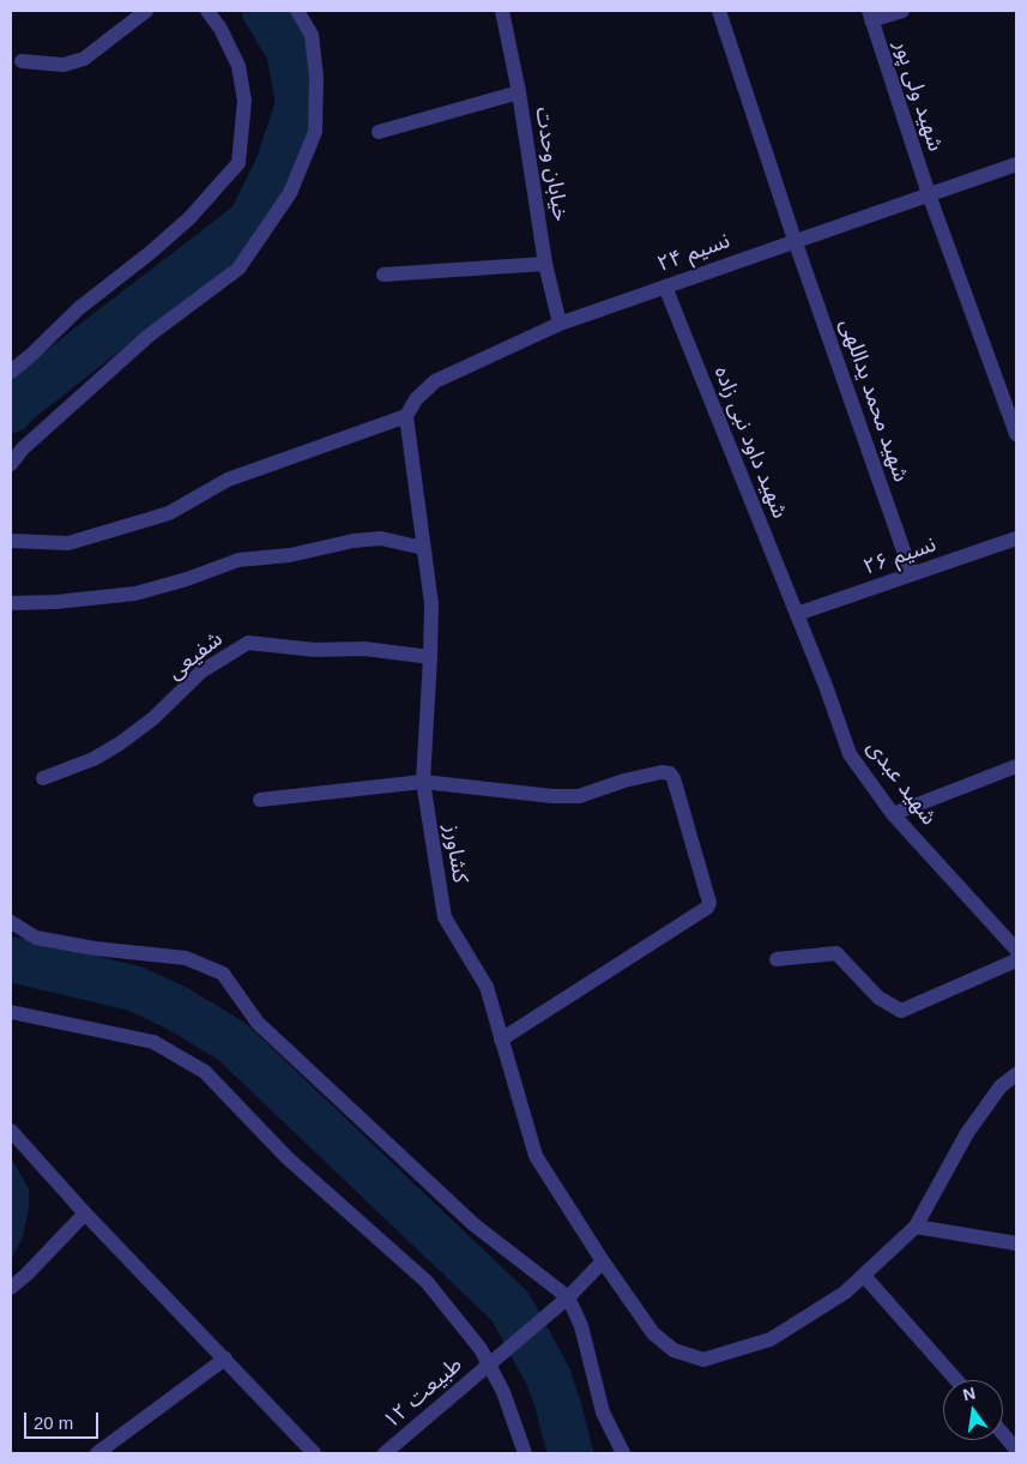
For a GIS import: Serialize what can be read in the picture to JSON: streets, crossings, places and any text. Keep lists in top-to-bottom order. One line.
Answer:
{"streets":{"street":["شهید ولی پور","خیابان وحدت","نسیم ۲۴","شهید محمد یداللهی","شهید داود نبی زاده","نسیم ۲۶","شفیعی","شهید عبدی","کشاورز","طبیعت ۱۲"]},"crossings":[["شهید ولی پور","نسیم ۲۴"],["خیابان وحدت","نسیم ۲۴"],["نسیم ۲۴","شهید محمد یداللهی"],["نسیم ۲۴","شهید داود نبی زاده"],["نسیم ۲۴","کشاورز"],["شهید محمد یداللهی","نسیم ۲۶"],["شهید داود نبی زاده","نسیم ۲۶"],["شهید داود نبی زاده","شهید عبدی"],["نسیم ۲۶","شهید عبدی"],["شفیعی","کشاورز"],["کشاورز","طبیعت ۱۲"]],"scale_bar":"20 m","north":"top"}
